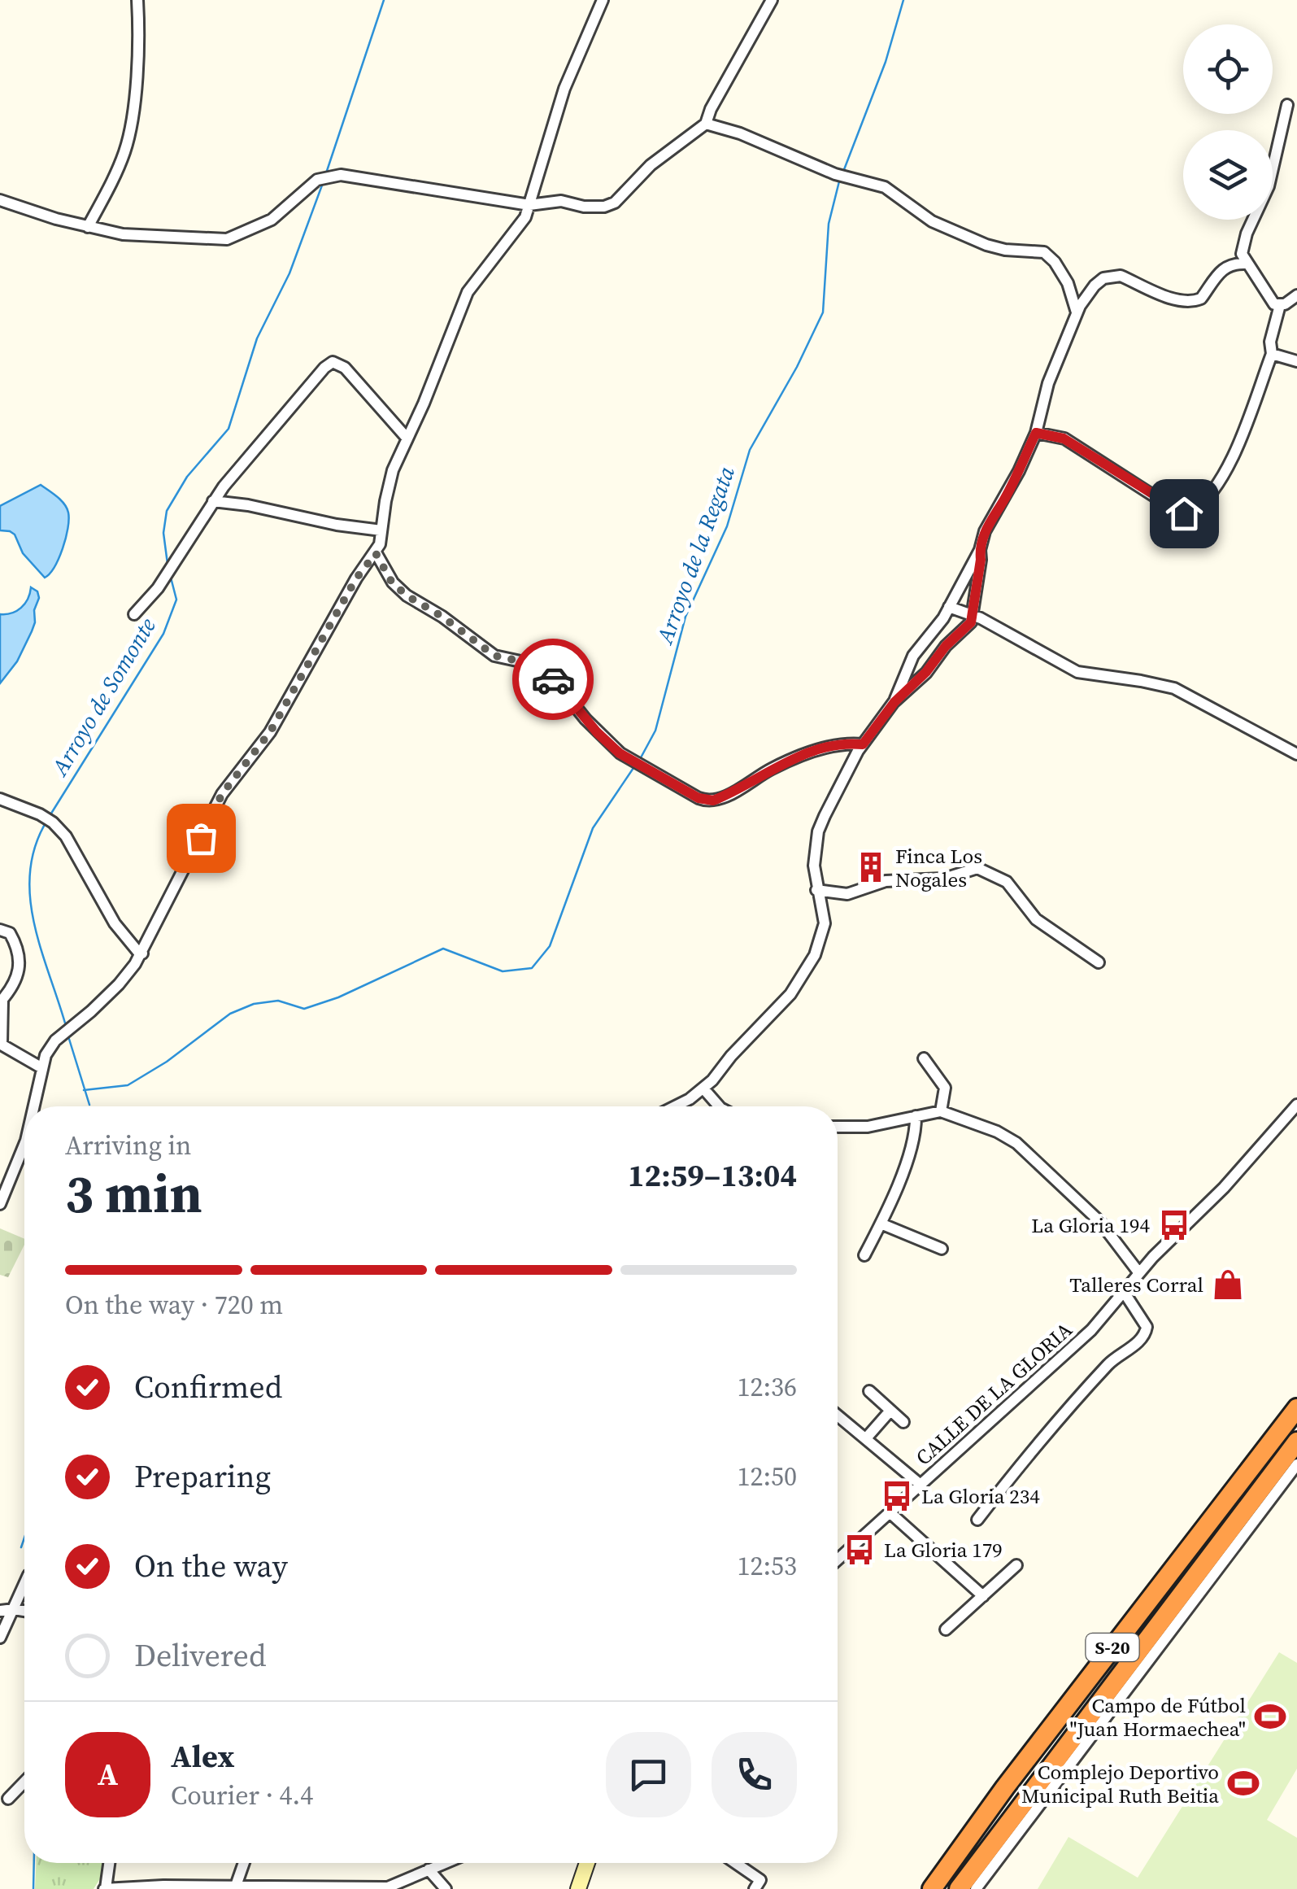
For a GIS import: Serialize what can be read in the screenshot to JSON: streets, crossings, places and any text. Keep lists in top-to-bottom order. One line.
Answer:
{"streets":{"highway":["S-20"],"street":["CALLE DE LA GLORIA"]},"water":["Arroyo de la Regata","Arroyo de Somonte"],"places":{"building":["Finca Los Nogales"],"bus stop":["La Gloria 194","La Gloria 234","La Gloria 179"],"shop":["Talleres Corral"],"sports":["Campo de Fútbol \"Juan Hormaechea\"","Complejo Deportivo Municipal Ruth Beitia"]},"page":{"heading":["3 min","Arriving in","12:59–13:04"],"panel":["Alex","Courier · 4.4"],"bar":"On the way · 720 m","list":[["Confirmed","12:36"],["Preparing","12:50"],["On the way","12:53"],"Delivered"],"round":"A"}}
